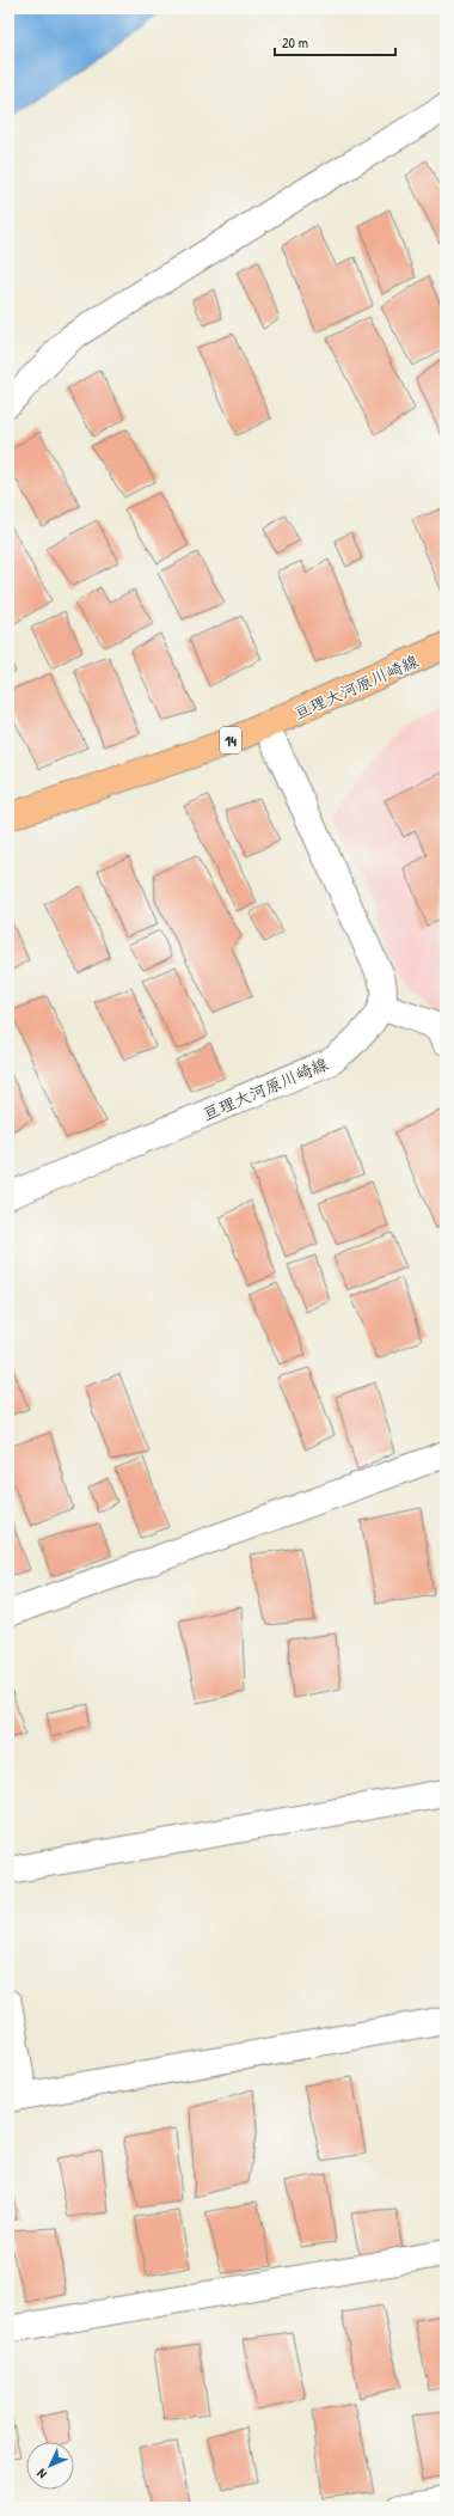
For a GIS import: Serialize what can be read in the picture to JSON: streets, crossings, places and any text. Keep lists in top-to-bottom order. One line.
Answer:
{"streets":{"main road":["亘理大河原川崎線","14"]},"scale_bar":"20 m","north":"bottom left"}
